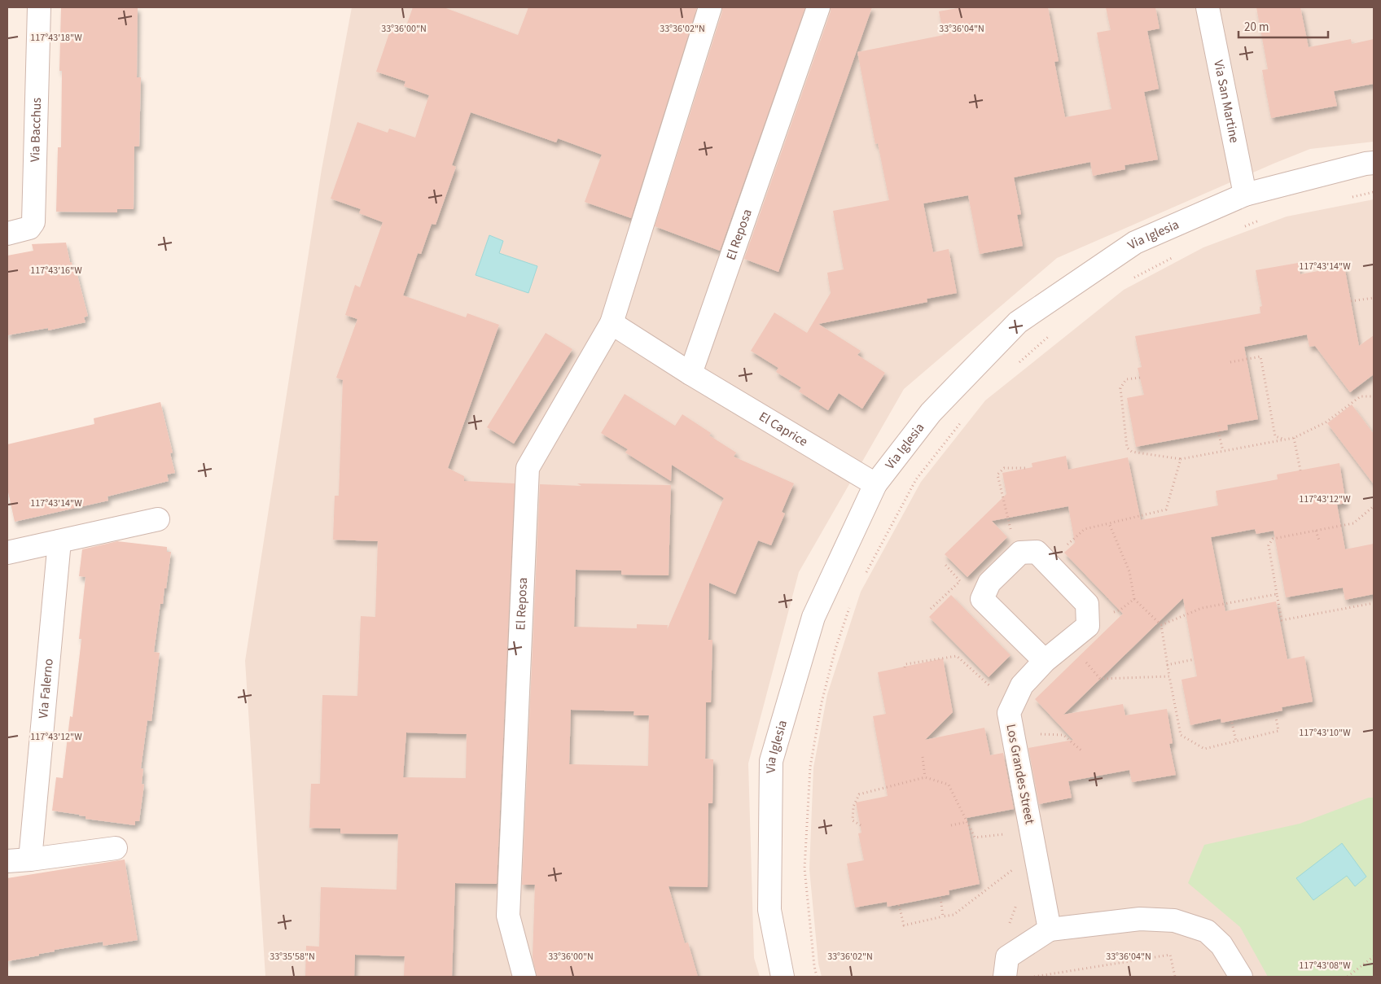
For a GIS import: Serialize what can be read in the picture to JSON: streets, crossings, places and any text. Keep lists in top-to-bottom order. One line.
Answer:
{"streets":{"street":["Via San Martine","Via Bacchus","El Reposa","Via Iglesia","El Caprice","Via Falerno","Los Grandes Street"]},"crossings":[["Via San Martine","Via Iglesia"],["El Reposa","El Caprice"],["Via Iglesia","El Caprice"]],"scale_bar":"20 m","coordinates":["33°36'00\"N","33°36'02\"N","33°36'04\"N","117°43'18\"W","117°43'14\"W","117°43'16\"W","117°43'12\"W","117°43'10\"W","33°35'58\"N","117°43'08\"W"]}
